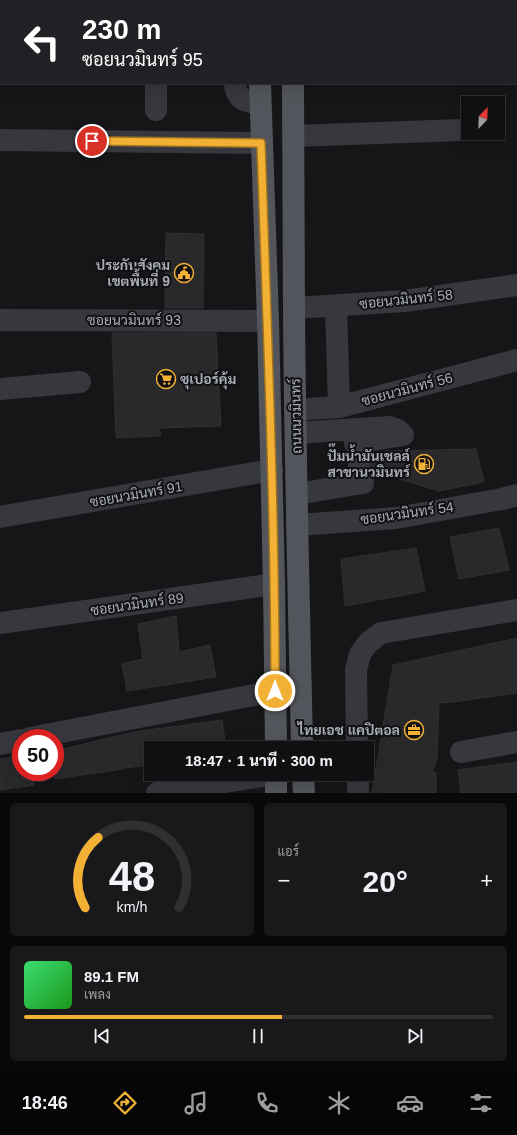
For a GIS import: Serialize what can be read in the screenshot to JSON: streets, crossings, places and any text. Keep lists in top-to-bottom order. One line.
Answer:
{"streets":{"main road":["ถนนนวมินทร์"],"street":["ซอยนวมินทร์ 58","ซอยนวมินทร์ 93","ซอยนวมินทร์ 56","ซอยนวมินทร์ 91","ซอยนวมินทร์ 54","ซอยนวมินทร์ 89"]},"crossings":[["ซอยนวมินทร์ 58","ถนนนวมินทร์"],["ซอยนวมินทร์ 93","ถนนนวมินทร์"],["ซอยนวมินทร์ 56","ถนนนวมินทร์"],["ถนนนวมินทร์","ซอยนวมินทร์ 91"],["ถนนนวมินทร์","ซอยนวมินทร์ 54"],["ถนนนวมินทร์","ซอยนวมินทร์ 89"]],"places":{"public building":["ประกันสังคม เขตพื้นที่ 9"],"supermarket":["ซุเปอร์คุ้ม"],"fuel station":["ปั๊มน้ำมันเชลล์ สาขานวมินทร์"],"office":["ไทยเอช แคปิตอล"]},"north":"top right","page":{"turn":["230 m","ซอยนวมินทร์ 95"],"limit":"50","trip":"18:47 · 1 นาที · 300 m","tile":"แอร์","heat":["−","20°","+"],"song":["89.1 FM","เพลง"],"tabs":"18:46","gauge":["48","km/h"]}}
